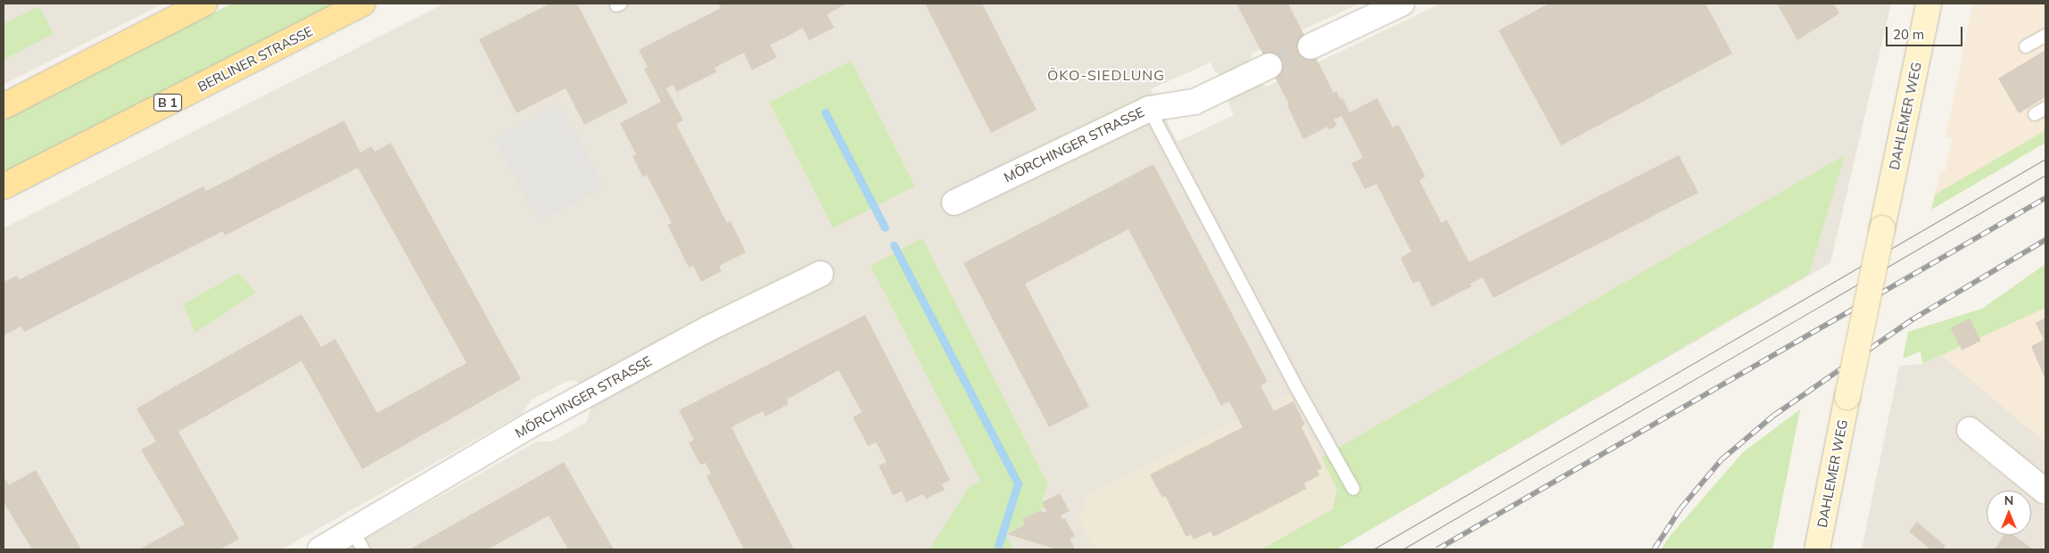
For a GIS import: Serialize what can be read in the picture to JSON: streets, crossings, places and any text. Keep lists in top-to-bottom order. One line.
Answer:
{"streets":{"main road":["BERLINER STRASSE","B 1","DAHLEMER WEG"],"street":["MÖRCHINGER STRASSE"]},"districts":["ÖKO-SIEDLUNG"],"scale_bar":"20 m","north":"top"}
